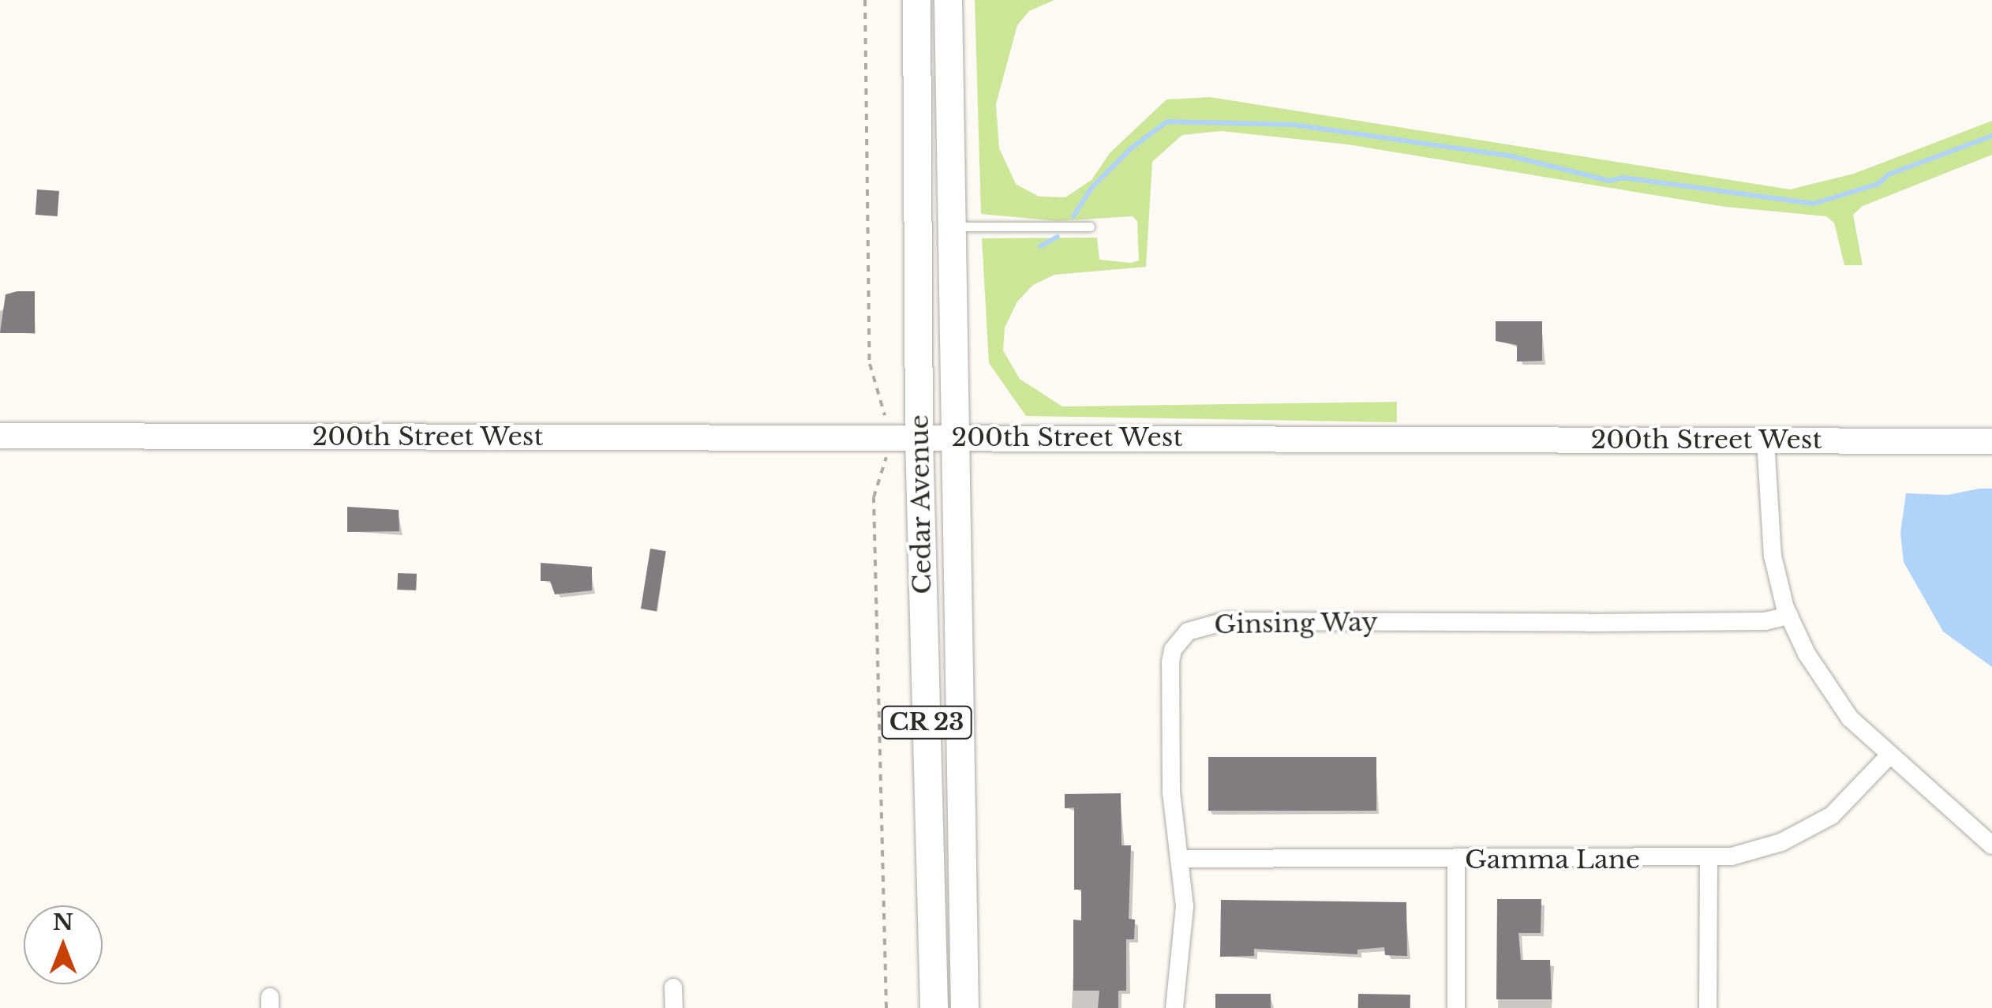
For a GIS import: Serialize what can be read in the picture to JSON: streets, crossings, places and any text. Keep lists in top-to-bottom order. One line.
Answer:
{"streets":{"main road":["Cedar Avenue","CR 23"],"street":["200th Street West","Ginsing Way","Gamma Lane"]},"crossings":[["200th Street West","Cedar Avenue"],["Ginsing Way","Gamma Lane"]],"north":"top"}
